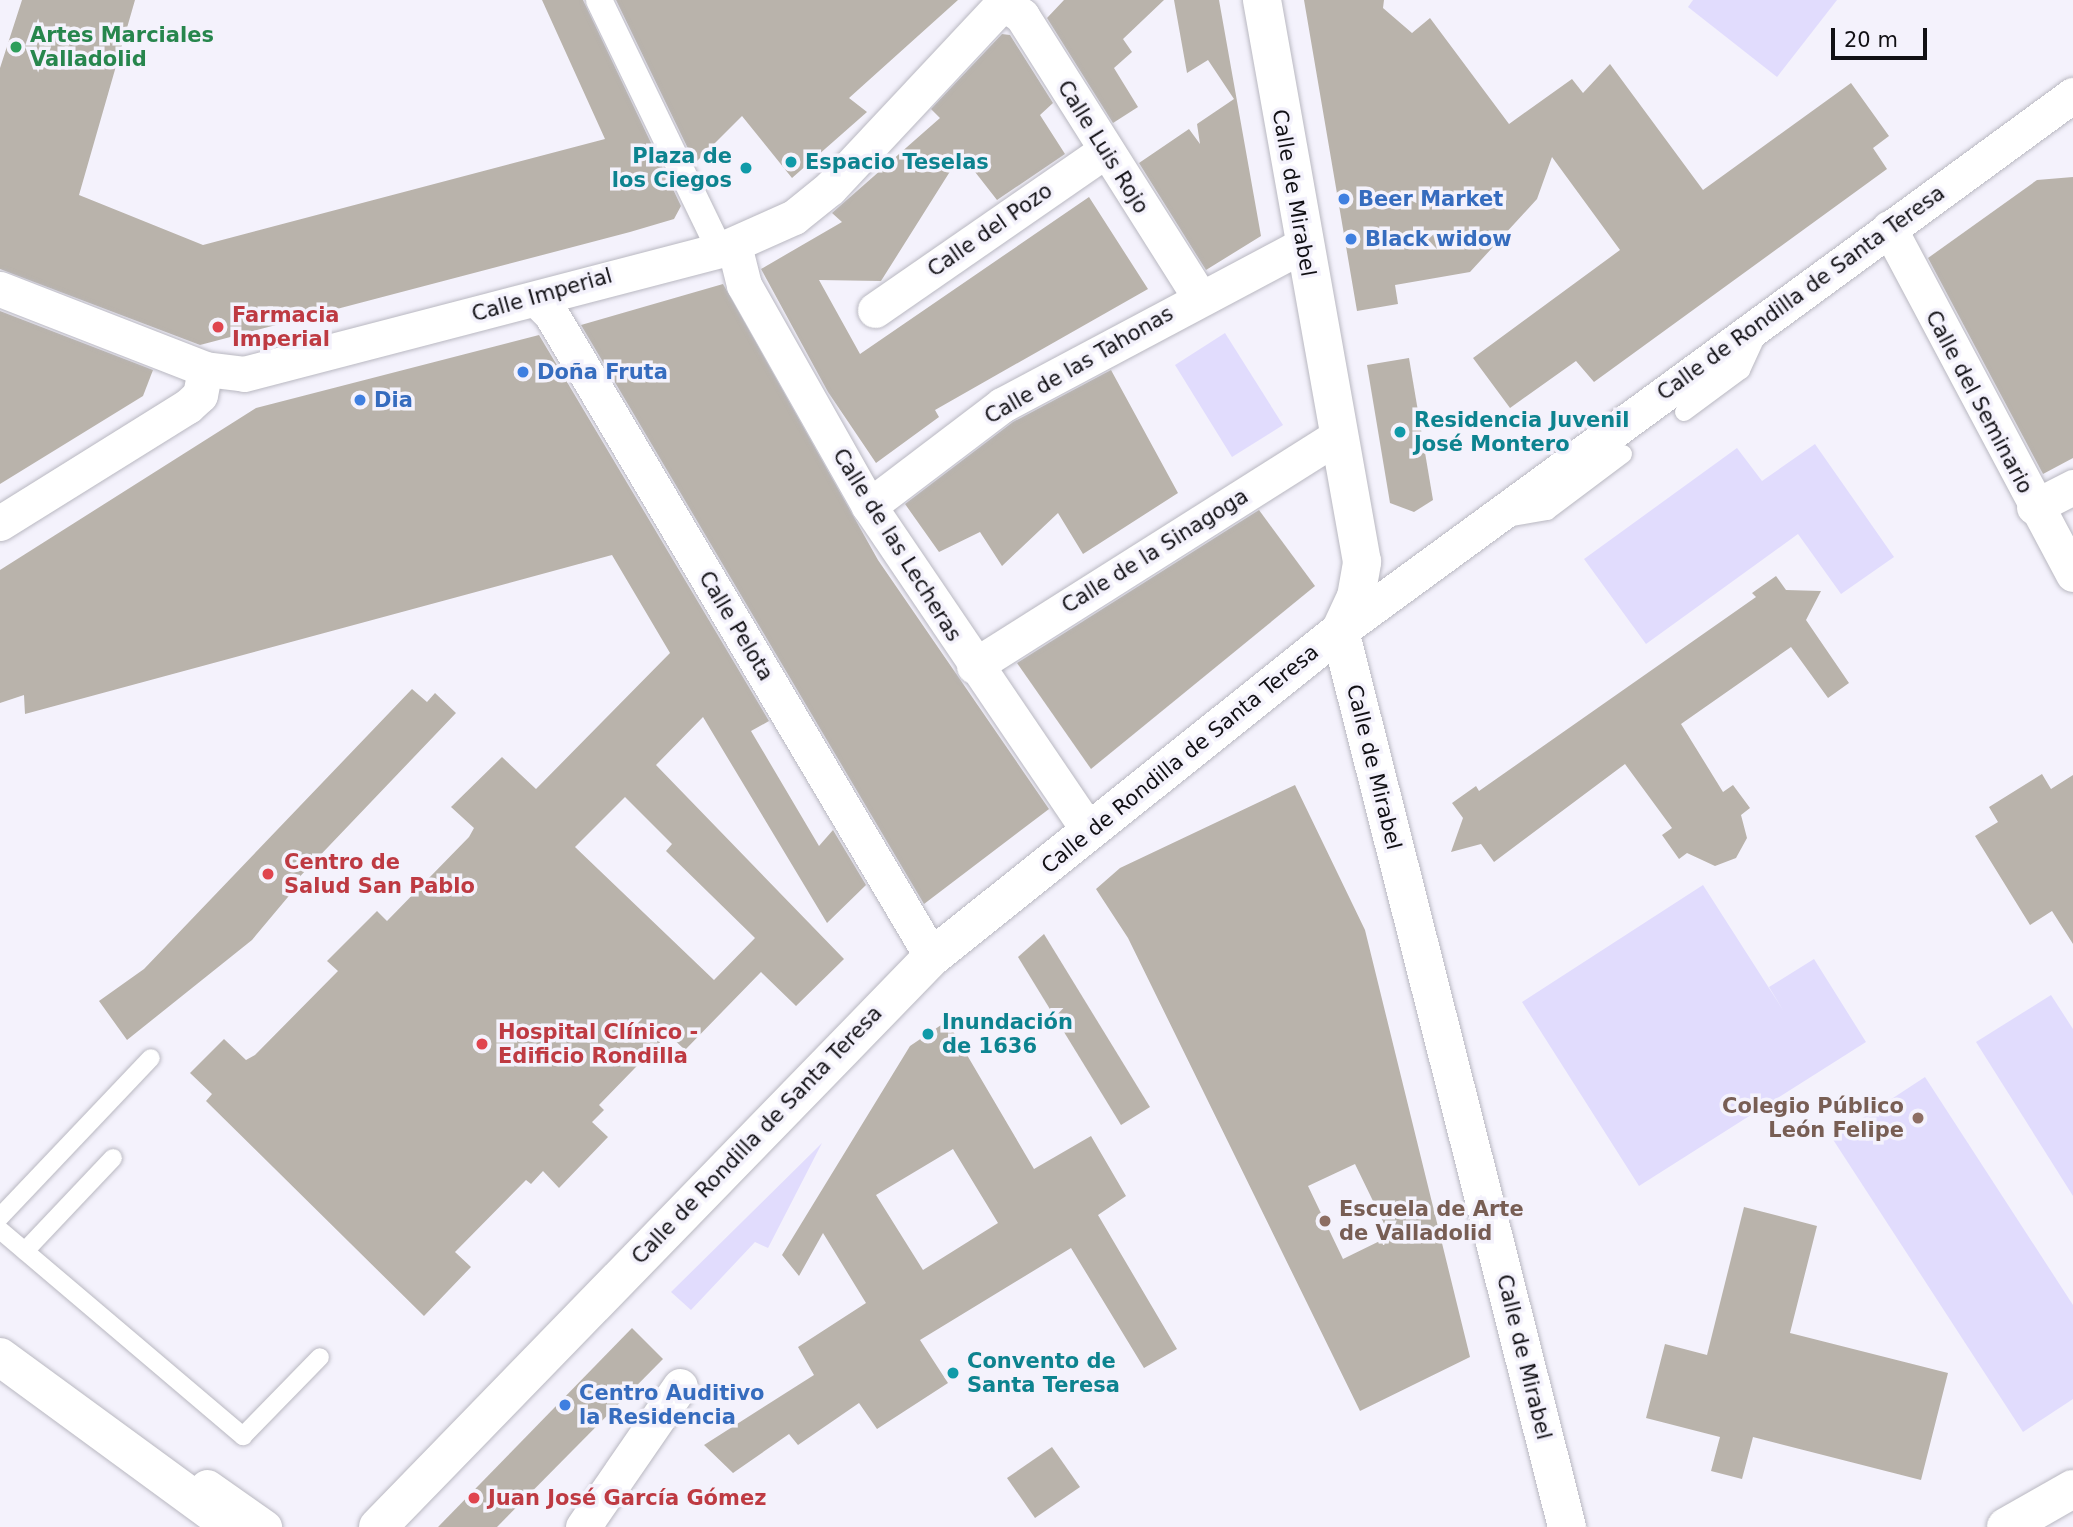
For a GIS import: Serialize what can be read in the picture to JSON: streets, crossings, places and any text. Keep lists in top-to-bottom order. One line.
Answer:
{"streets":{"main road":["Calle de Mirabel","Calle de Rondilla de Santa Teresa"],"street":["Calle Luis Rojo","Calle del Pozo","Calle Imperial","Calle de las Tahonas","Calle del Seminario","Calle de las Lecheras","Calle de la Sinagoga","Calle Pelota"]},"crossings":[["Calle Luis Rojo","Calle del Pozo"],["Calle Luis Rojo","Calle Imperial"],["Calle Luis Rojo","Calle de las Tahonas"],["Calle de Mirabel","Calle de Rondilla de Santa Teresa"],["Calle de Mirabel","Calle de las Tahonas"],["Calle de Mirabel","Calle de la Sinagoga"],["Calle de Rondilla de Santa Teresa","Calle del Seminario"],["Calle de Rondilla de Santa Teresa","Calle de las Lecheras"],["Calle de Rondilla de Santa Teresa","Calle Pelota"],["Calle Imperial","Calle de las Lecheras"],["Calle Imperial","Calle Pelota"],["Calle de las Tahonas","Calle de las Lecheras"],["Calle de las Lecheras","Calle de la Sinagoga"]],"places":["Artes Marciales Valladolid","Espacio Teselas","Plaza de los Ciegos","Beer Market","Black widow","Farmacia Imperial","Doña Fruta","Dia","Residencia Juvenil José Montero","Centro de Salud San Pablo","Inundación de 1636","Hospital Clínico - Edificio Rondilla","Colegio Público León Felipe","Escuela de Arte de Valladolid","Convento de Santa Teresa","Centro Auditivo la Residencia","Juan José García Gómez"],"scale_bar":"20 m"}
